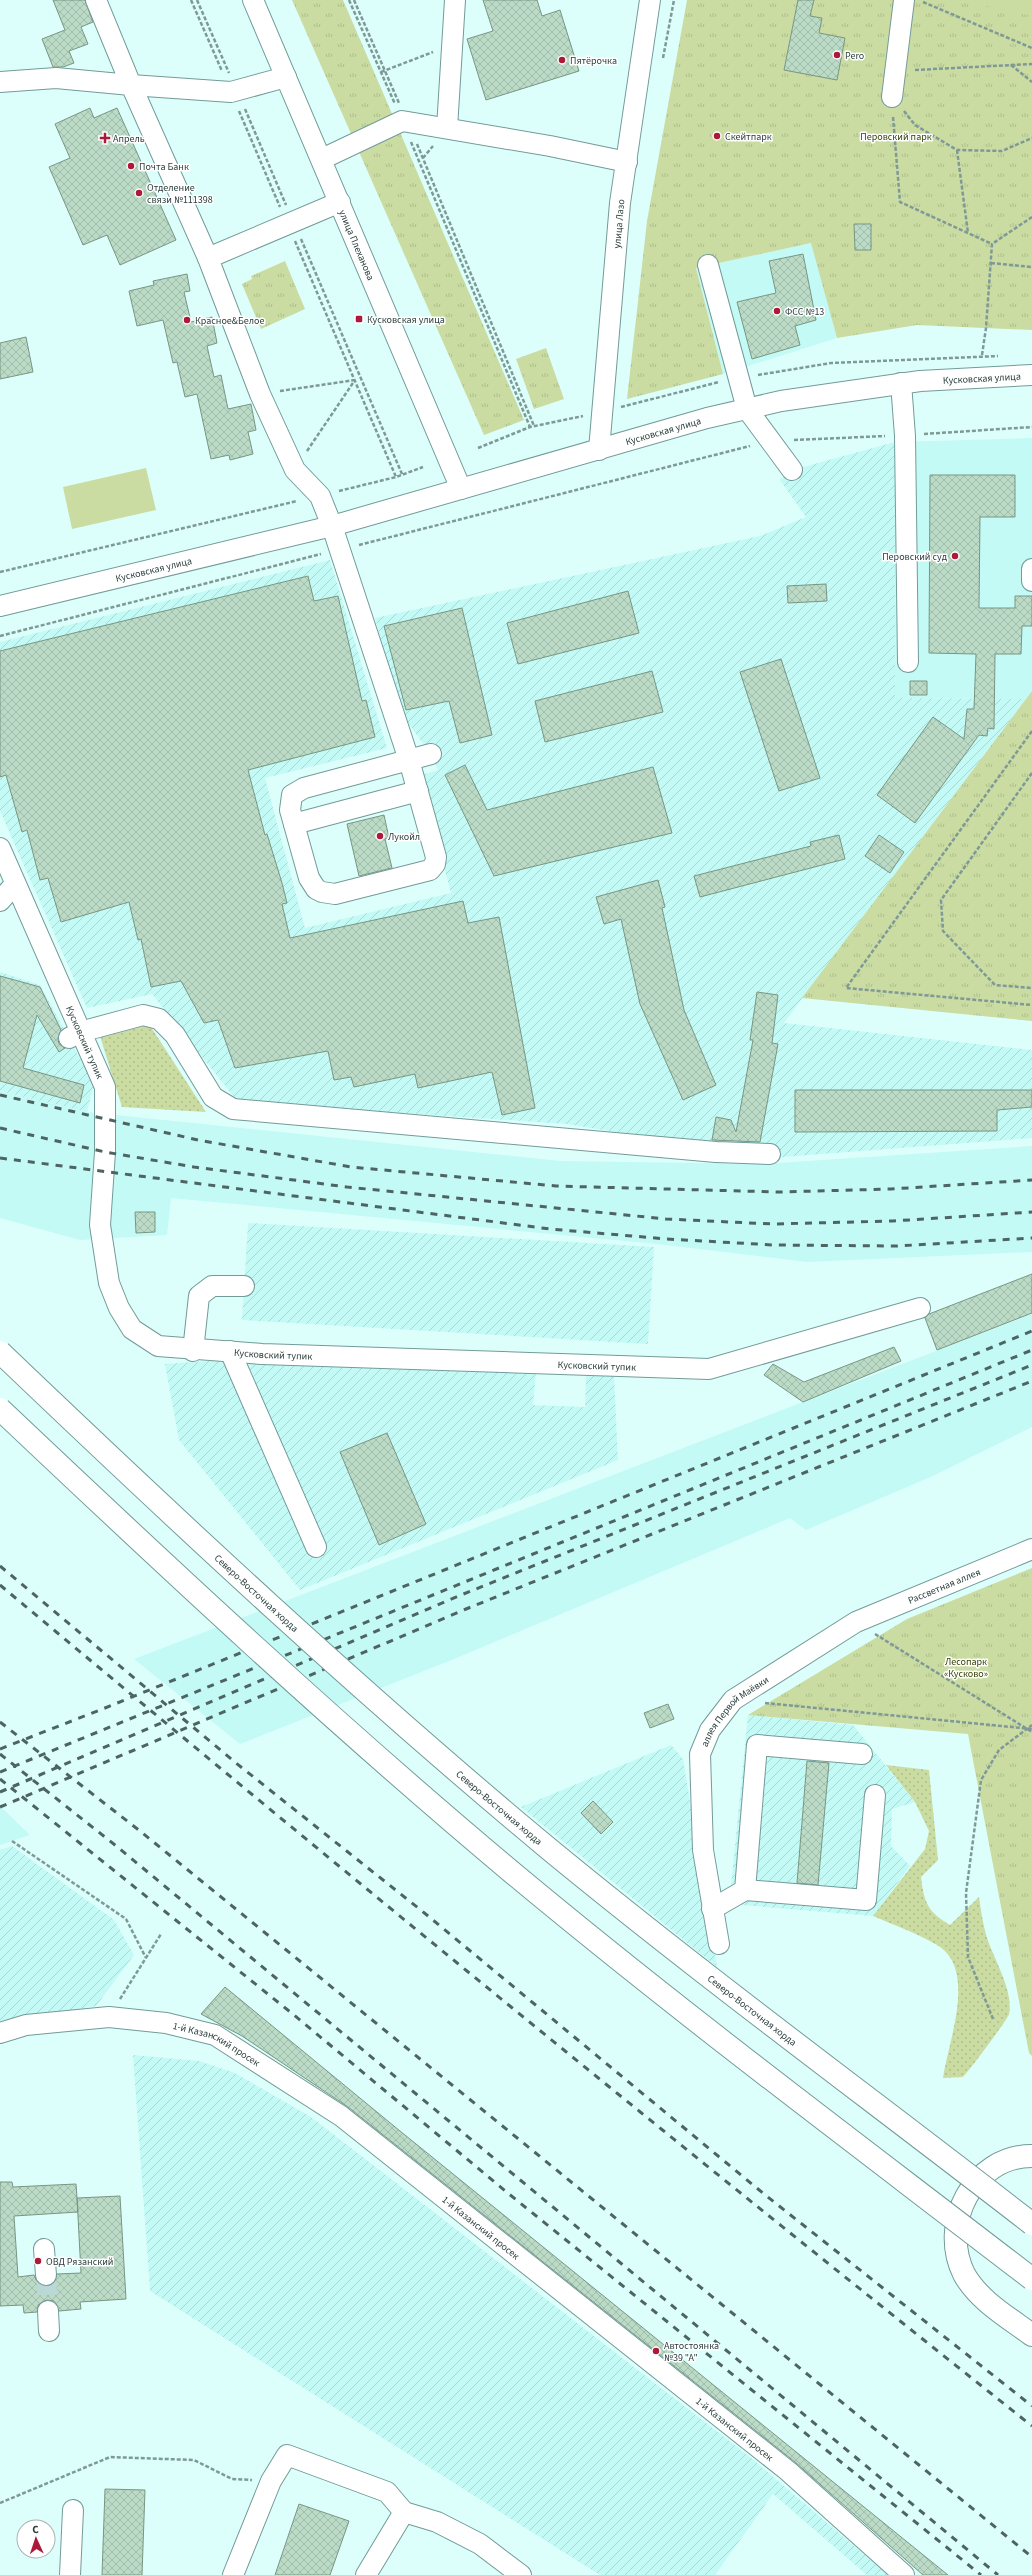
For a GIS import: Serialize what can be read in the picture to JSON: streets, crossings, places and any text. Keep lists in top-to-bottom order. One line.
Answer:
{"streets":{"main road":["Северо-Восточная хорда"],"street":["улица Лазо","улица Плеханова","Кусковская улица","Кусковский тупик","Рассветная аллея","аллея Первой Маёвки","1-й Казанский просек"]},"crossings":[["улица Лазо","Кусковская улица"],["улица Плеханова","Кусковская улица"],["Рассветная аллея","аллея Первой Маёвки"]],"parks":["Перовский парк","Лесопарк «Кусково»"],"places":{"other":["Pero","Пятёрочка","Скейтпарк","Почта Банк","Отделение связи №111398","ФСС №13","Красное&Белое","Перовский суд","Лукойл","ОВД Рязанский","Автостоянка №39 \"А\""],"health":["Апрель"],"transit":["Кусковская улица"]},"north":"top"}
